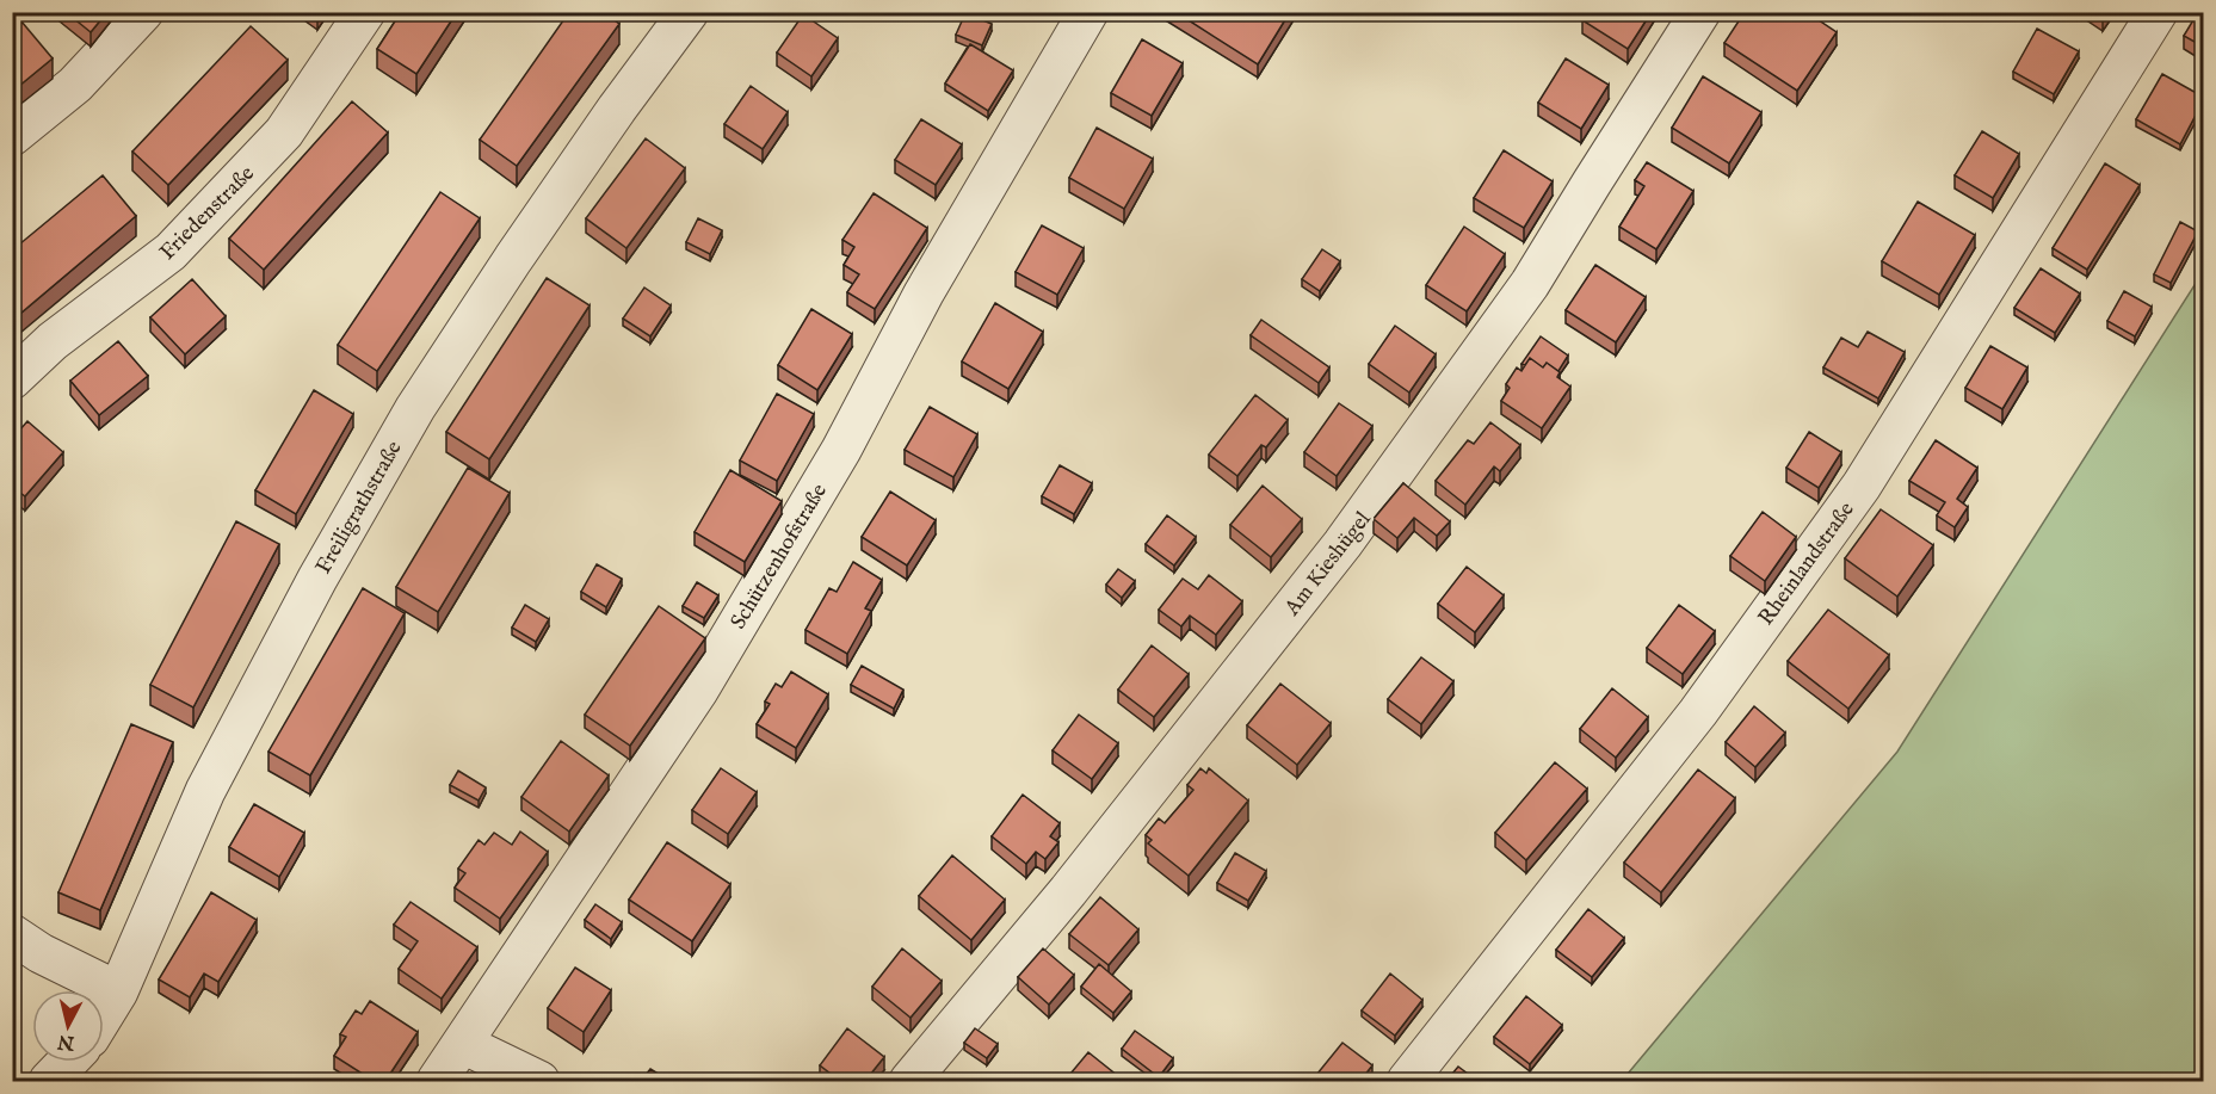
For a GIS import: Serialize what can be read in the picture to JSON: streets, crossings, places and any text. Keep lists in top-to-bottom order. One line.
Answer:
{"streets":{"street":["Friedenstraße","Freiligrathstraße","Schützenhofstraße","Am Kieshügel","Rheinlandstraße"]},"north":"bottom"}
